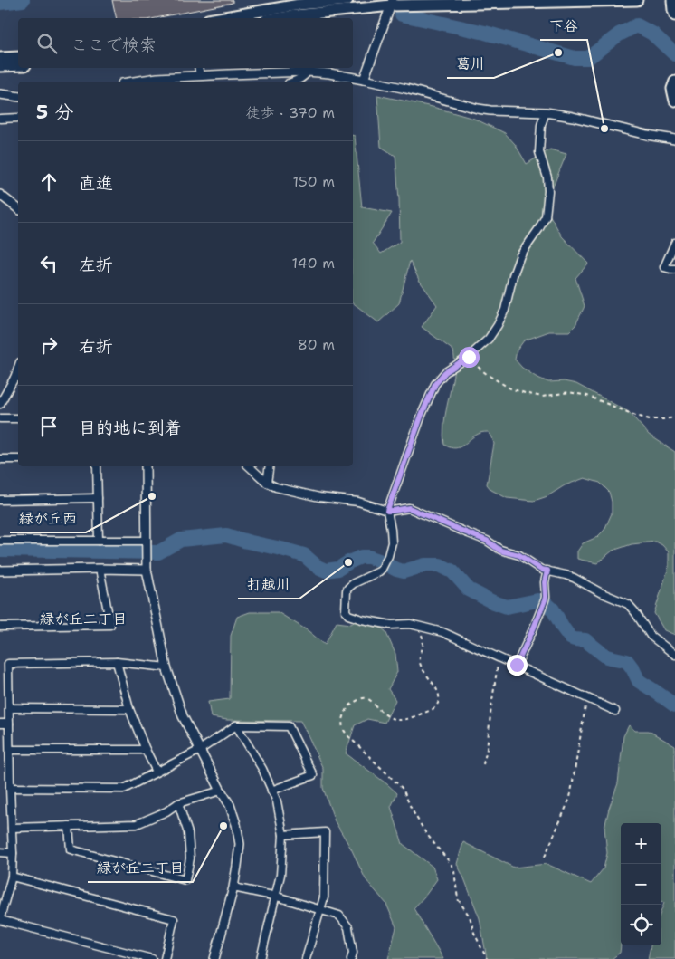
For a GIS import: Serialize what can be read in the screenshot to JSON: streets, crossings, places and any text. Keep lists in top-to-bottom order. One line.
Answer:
{"districts":["緑が丘二丁目"],"places":["葛川","下谷","緑が丘西","打越川","緑が丘二丁目"],"page":{"search":"ここで検索","heading":["5 分","徒歩 · 370 m"],"list":[["直進","150 m"],["左折","140 m"],["右折","80 m"],"目的地に到着"],"map_buttons":["+","−"]}}
